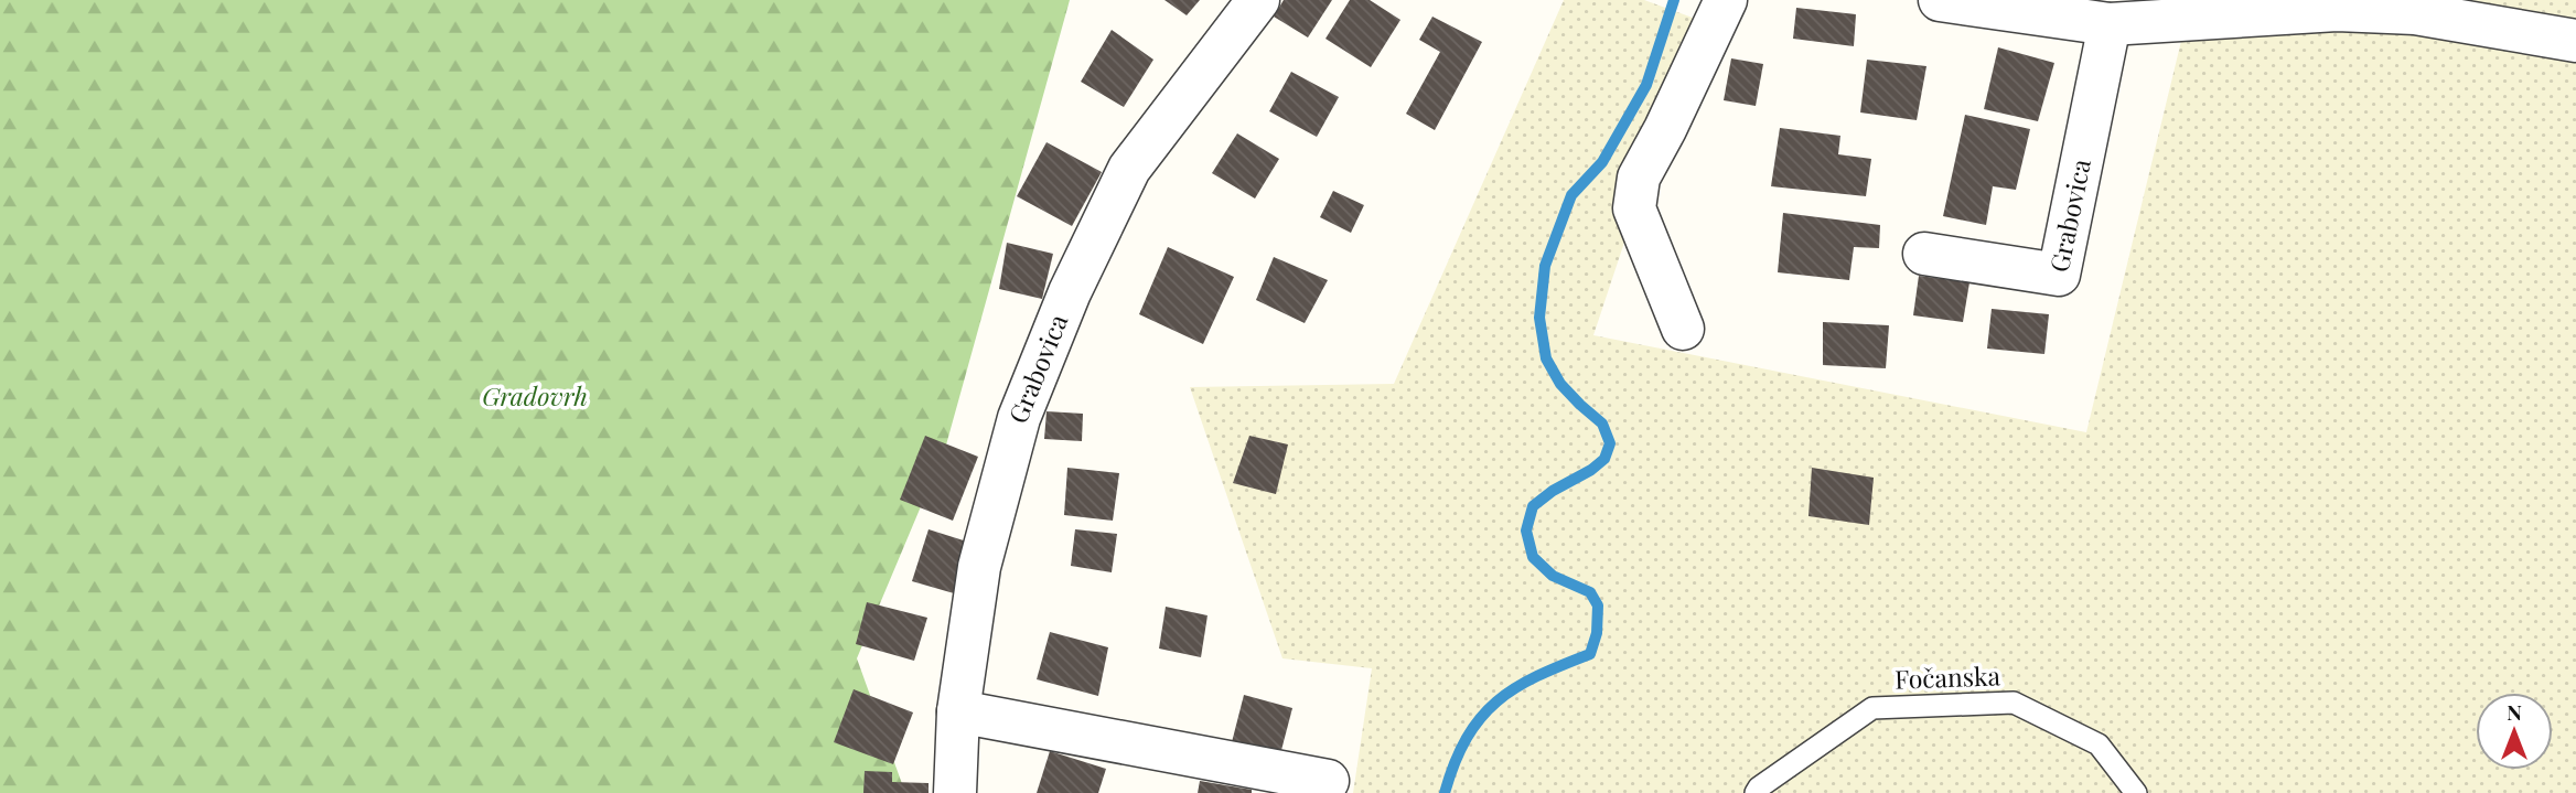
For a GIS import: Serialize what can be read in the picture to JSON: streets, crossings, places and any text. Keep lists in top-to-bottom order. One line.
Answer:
{"streets":{"street":["Grabovica"],"lane":["Fočanska"]},"parks":["Gradovrh"],"north":"top"}
